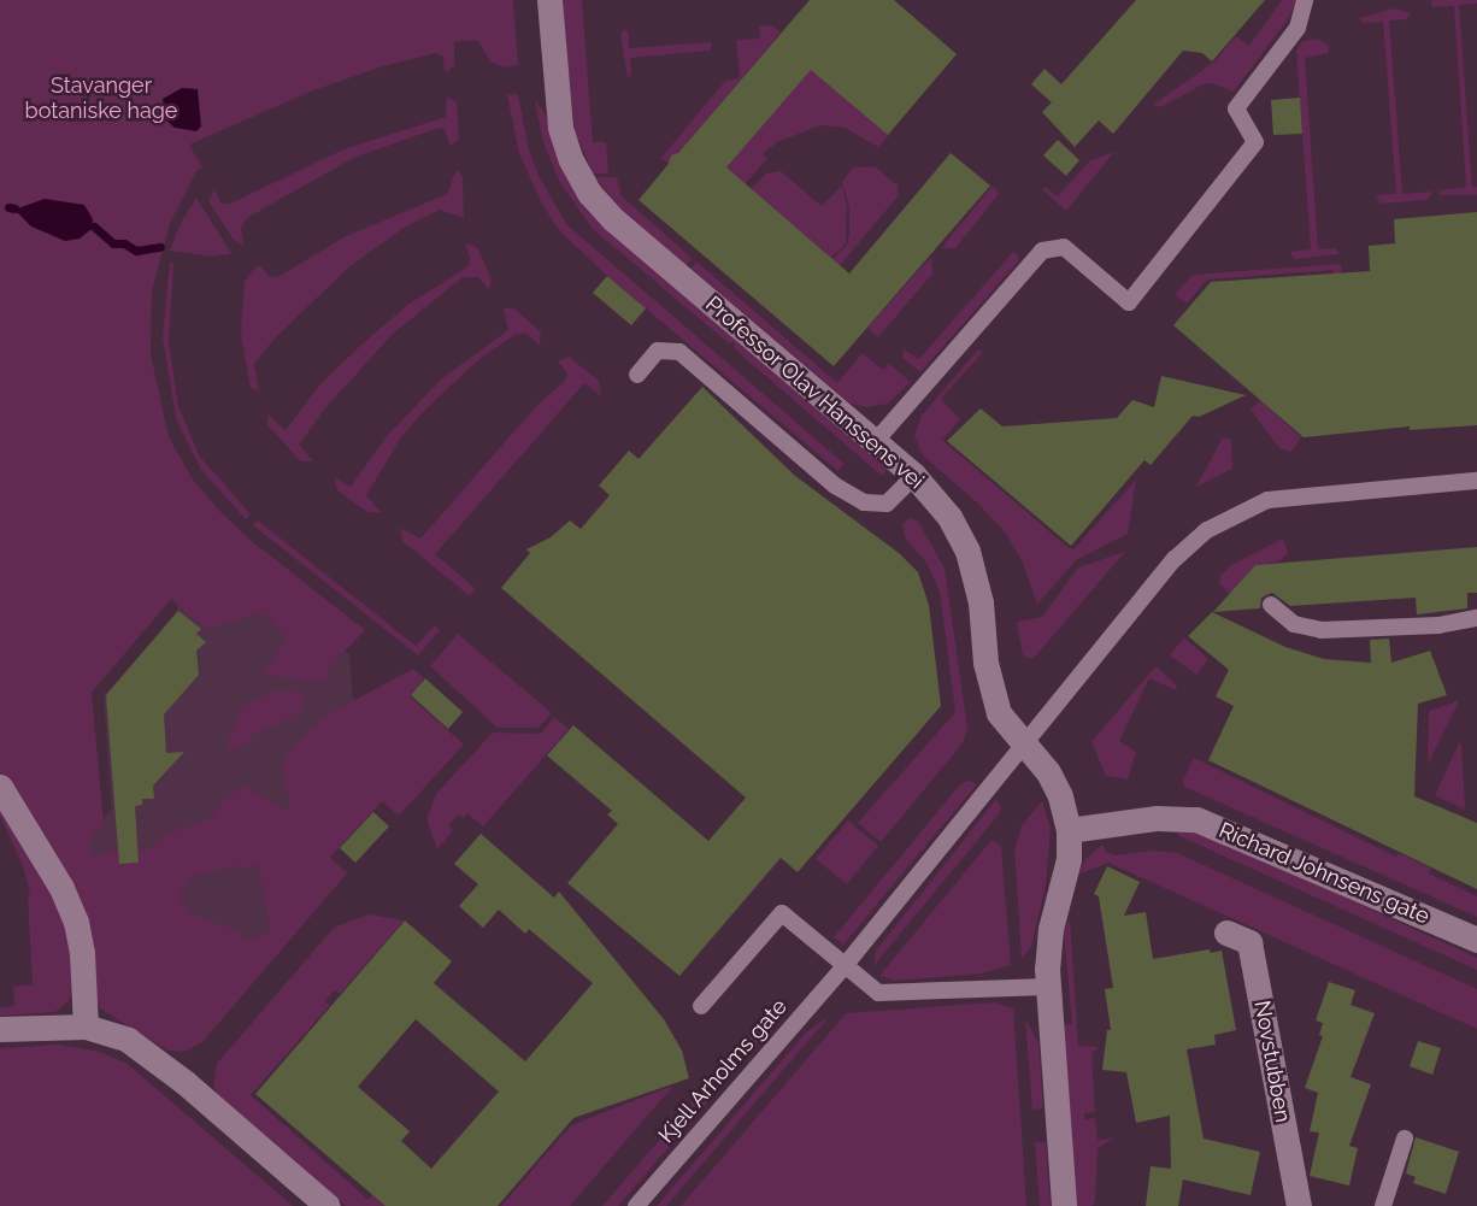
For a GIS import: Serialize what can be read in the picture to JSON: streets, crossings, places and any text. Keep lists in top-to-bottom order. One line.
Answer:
{"streets":{"street":["Professor Olav Hanssens vei","Richard Johnsens gate","Novstubben"],"lane":["Kjell Arholms gate"]},"crossings":[["Professor Olav Hanssens vei","Richard Johnsens gate"],["Professor Olav Hanssens vei","Kjell Arholms gate"]],"parks":["Stavanger botaniske hage"]}
